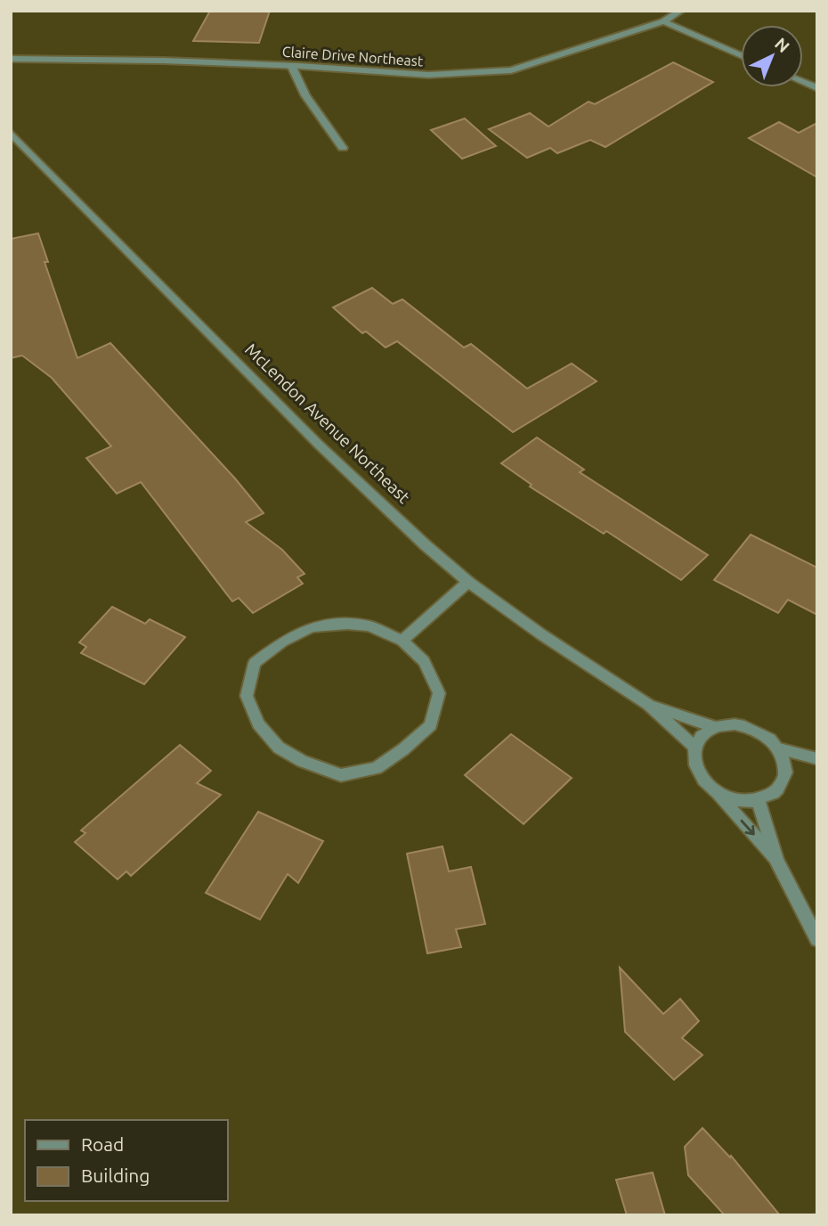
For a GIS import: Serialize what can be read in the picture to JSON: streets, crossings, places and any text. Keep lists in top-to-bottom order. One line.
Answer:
{"streets":{"street":["Claire Drive Northeast","McLendon Avenue Northeast"]},"legend":["Road","Building"],"north":"top right"}
